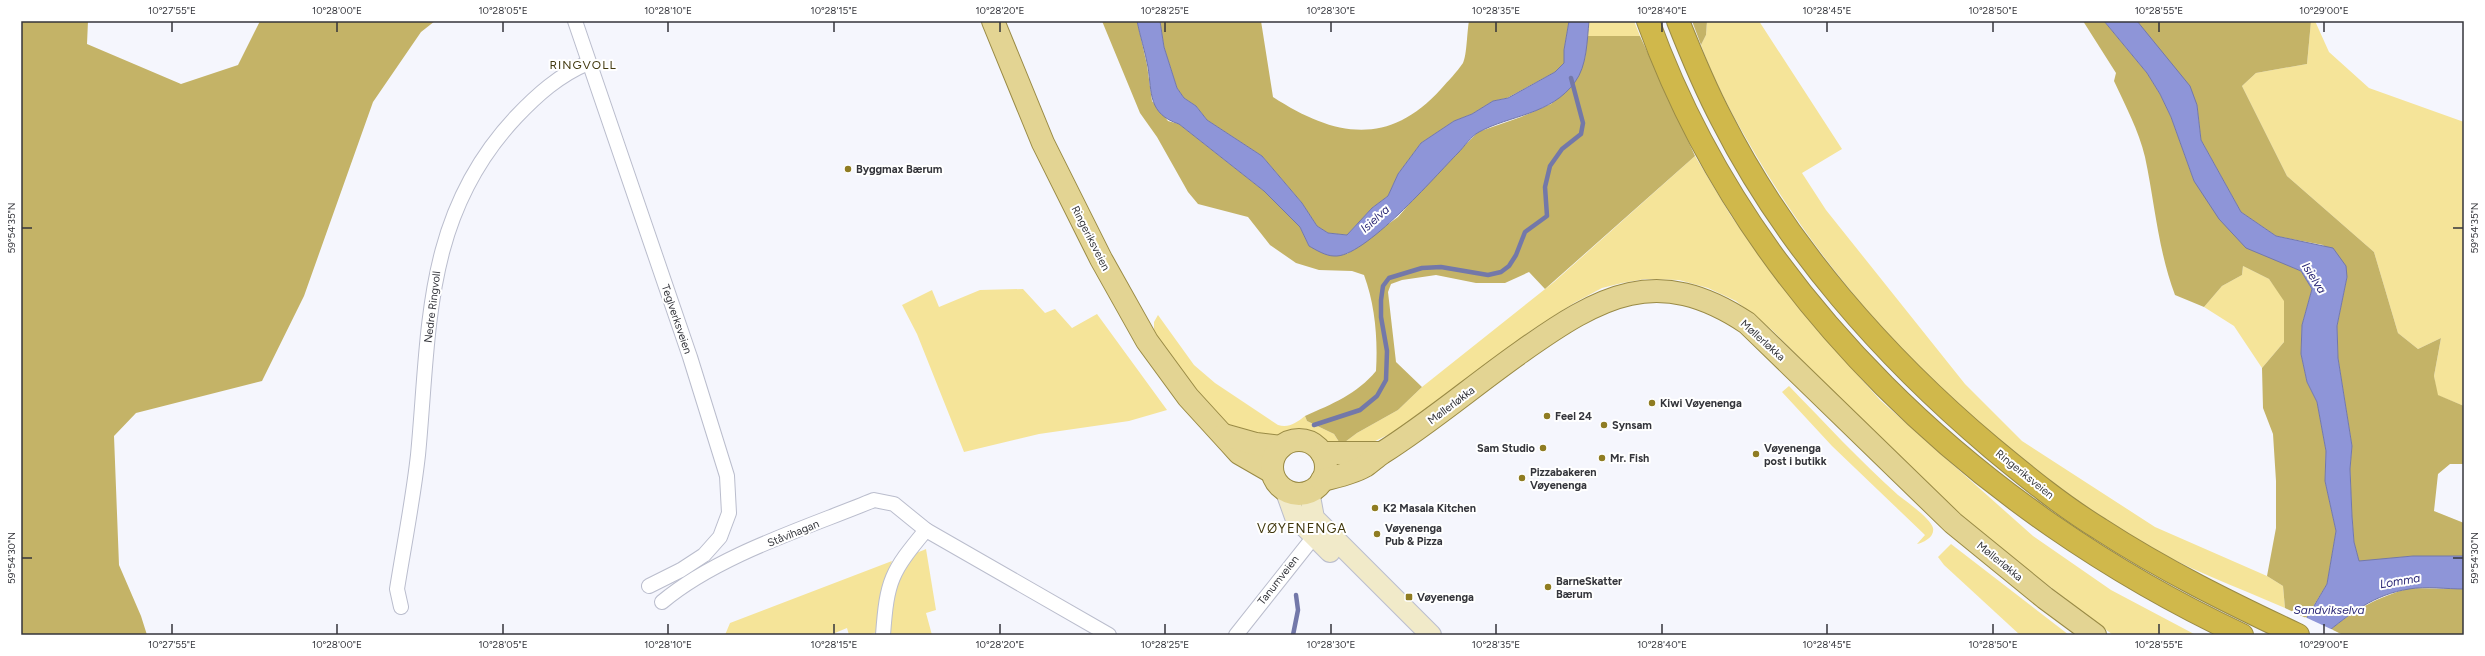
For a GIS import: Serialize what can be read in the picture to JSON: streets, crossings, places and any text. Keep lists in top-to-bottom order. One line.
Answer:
{"streets":{"highway":["Ringeriksveien"],"main road":["Møllerløkka"],"street":["Nedre Ringvoll","Teglverksveien","Ståvihagan","Tanumveien"]},"crossings":[["Ringeriksveien","Møllerløkka"],["Nedre Ringvoll","Teglverksveien"]],"districts":["RINGVOLL","VØYENENGA"],"water":["Isielva","Lomma","Sandvikselva"],"places":{"other":["Byggmax Bærum","Kiwi Vøyenenga","Feel 24","Synsam","Sam Studio","Vøyenenga post i butikk","Mr. Fish","Pizzabakeren Vøyenenga","K2 Masala Kitchen","Vøyenenga Pub & Pizza","BarneSkatter Bærum"],"transit":["Vøyenenga"]},"coordinates":["10°27'55\"E","10°28'00\"E","10°28'05\"E","10°28'10\"E","10°28'15\"E","10°28'20\"E","10°28'25\"E","10°28'30\"E","10°28'35\"E","10°28'40\"E","10°28'45\"E","10°28'50\"E","10°28'55\"E","10°29'00\"E","59°54'35\"N","59°54'30\"N"]}
